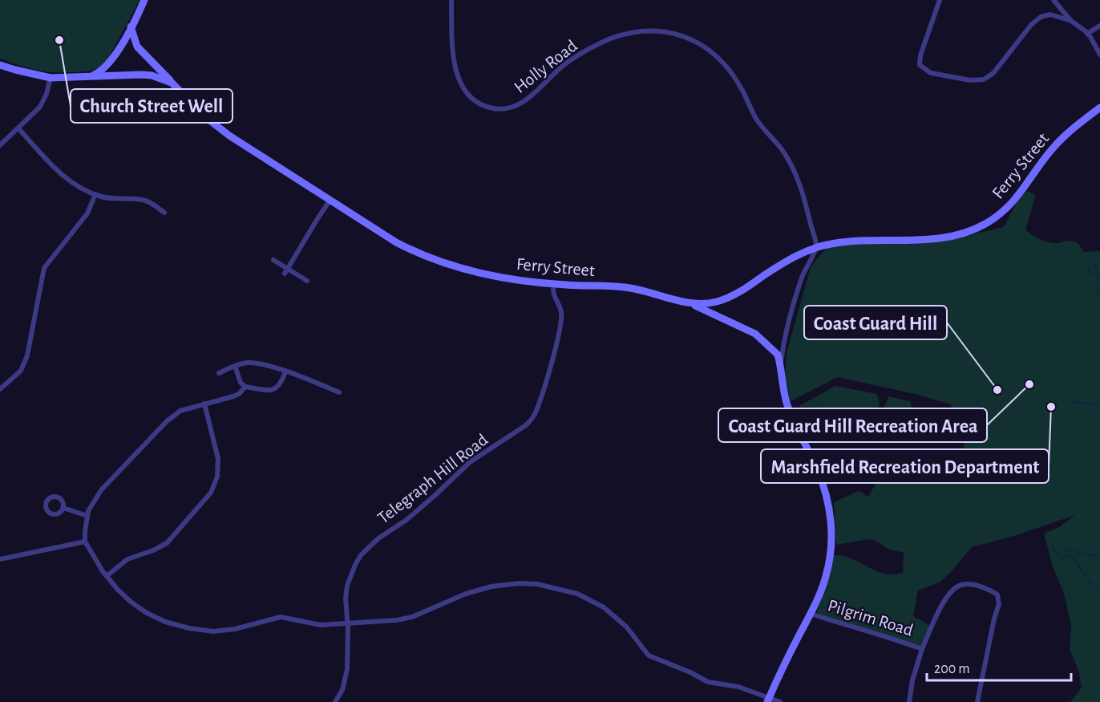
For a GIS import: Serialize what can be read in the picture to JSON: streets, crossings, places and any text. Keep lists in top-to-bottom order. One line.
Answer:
{"streets":{"street":["Holly Road","Ferry Street","Telegraph Hill Road","Pilgrim Road"]},"crossings":[["Holly Road","Ferry Street"],["Ferry Street","Telegraph Hill Road"]],"places":["Church Street Well","Coast Guard Hill Recreation Area","Coast Guard Hill","Marshfield Recreation Department"],"scale_bar":"200 m"}
